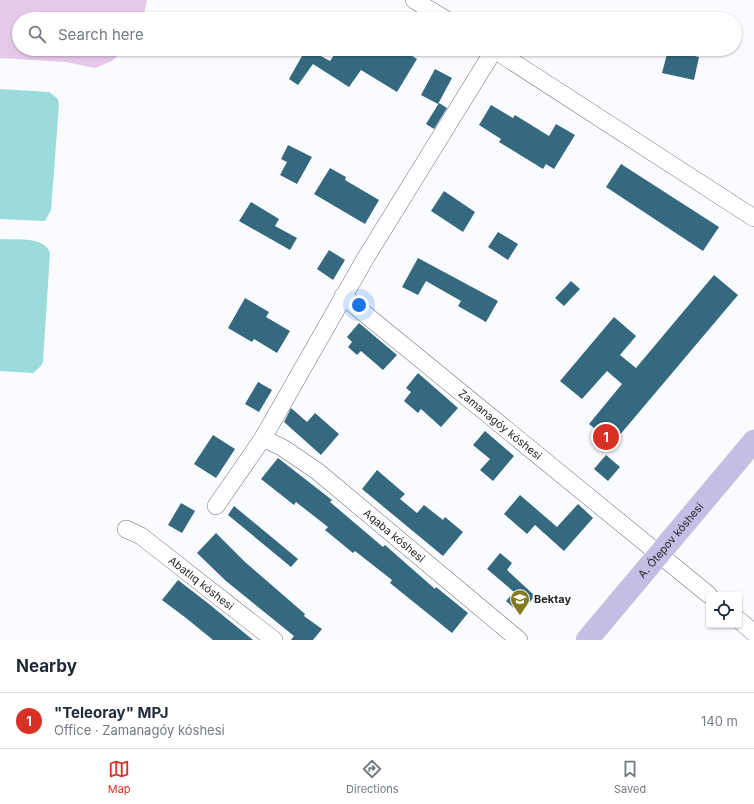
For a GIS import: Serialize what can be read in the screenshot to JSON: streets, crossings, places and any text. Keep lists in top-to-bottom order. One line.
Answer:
{"streets":{"main road":["A. Ótepov kóshesi"],"street":["Zamanagóy kóshesi","Aqaba kóshesi","Abatlıq kóshesi"]},"crossings":[["Zamanagóy kóshesi","A. Ótepov kóshesi"]],"places":{"school or university":["Bektay"]},"page":{"search":"Search here","pins":"1","heading":"Nearby","list":[{"mark":"1","name":"\"Teleoray\" MPJ","note":"Office · Zamanagóy kóshesi","value":"140 m"}],"nav":["Map","Directions","Saved"]}}
